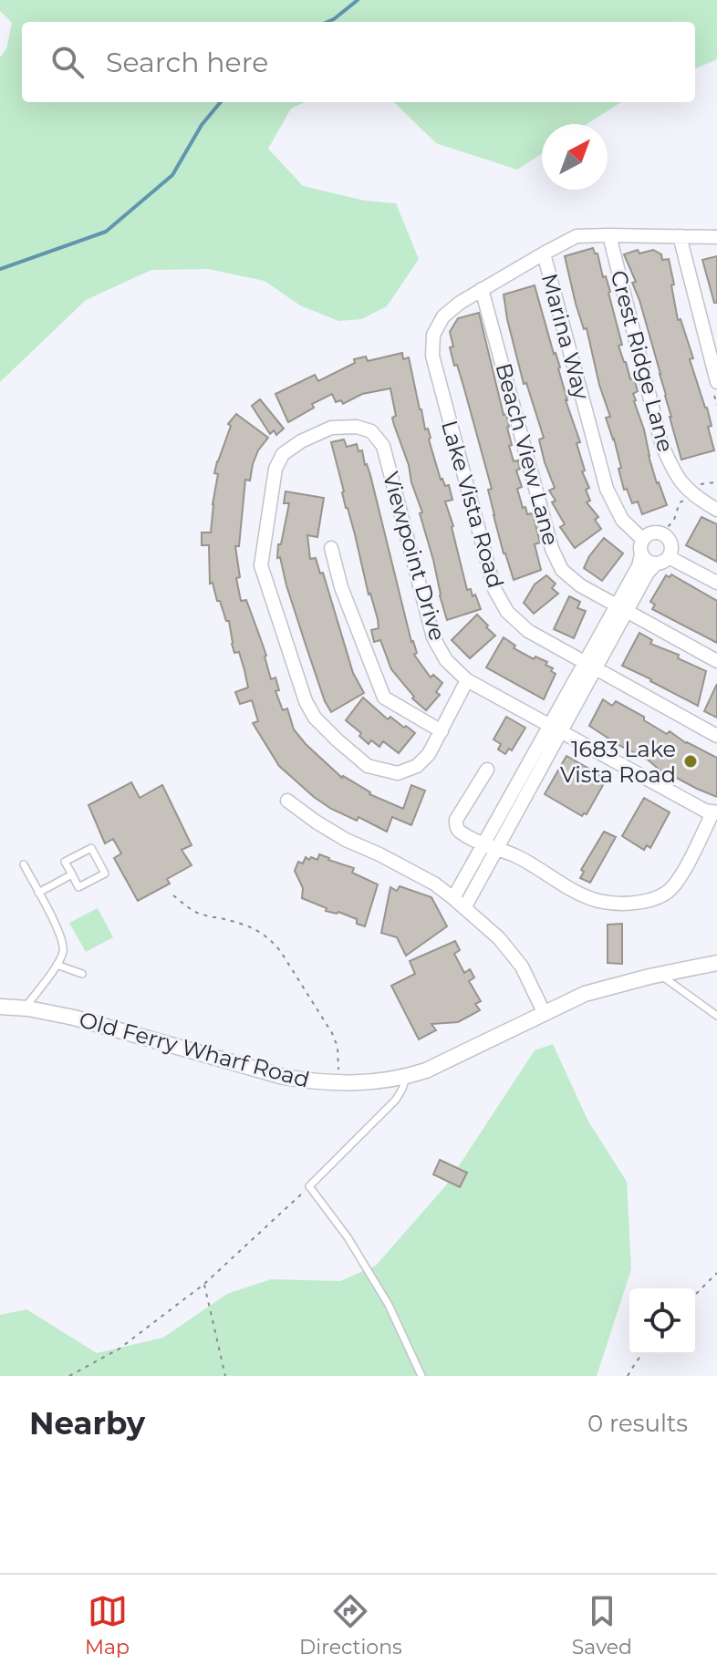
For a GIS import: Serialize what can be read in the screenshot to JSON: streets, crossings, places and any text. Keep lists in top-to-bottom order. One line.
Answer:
{"streets":{"street":["Marina Way","Crest Ridge Lane","Beach View Lane","Lake Vista Road","Viewpoint Drive","Old Ferry Wharf Road"]},"crossings":[["Marina Way","Crest Ridge Lane"],["Marina Way","Lake Vista Road"],["Beach View Lane","Lake Vista Road"]],"places":["1683 Lake Vista Road"],"north":"top right","page":{"search":"Search here","heading":["Nearby","0 results"],"nav":["Map","Directions","Saved"]}}
